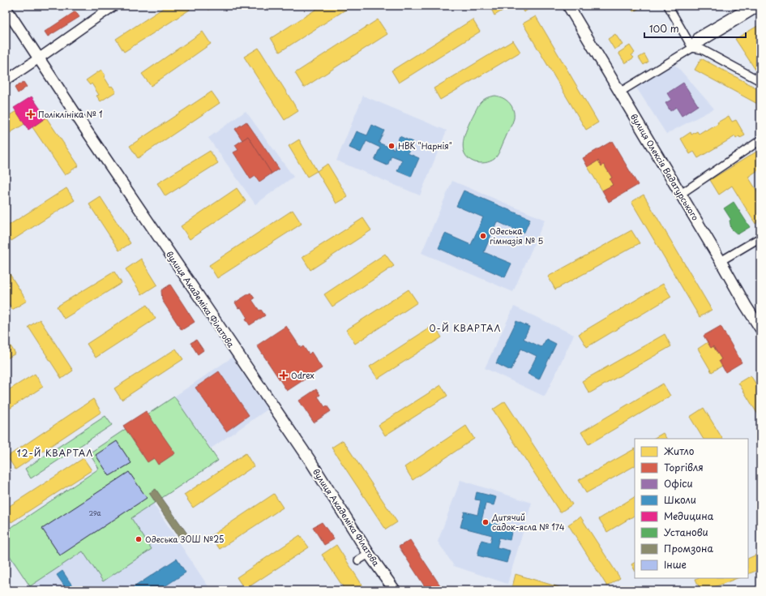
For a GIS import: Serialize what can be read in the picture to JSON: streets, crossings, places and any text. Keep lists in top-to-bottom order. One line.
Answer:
{"streets":{"main road":["вулиця Олексія Вадатурського","вулиця Академіка Філатова"]},"districts":["0-Й КВАРТАЛ","12-Й КВАРТАЛ"],"places":{"health":["Поліклініка № 1","Odrex"],"other":["НВК \"Нарнія\"","Одеська гімназія № 5","Дитячий садок-ясла № 174","Одеська ЗОШ №25"]},"house_numbers":["29а"],"legend":["Житло","Торгівля","Офіси","Школи","Медицина","Установи","Промзона","Інше"],"scale_bar":"100 m"}
